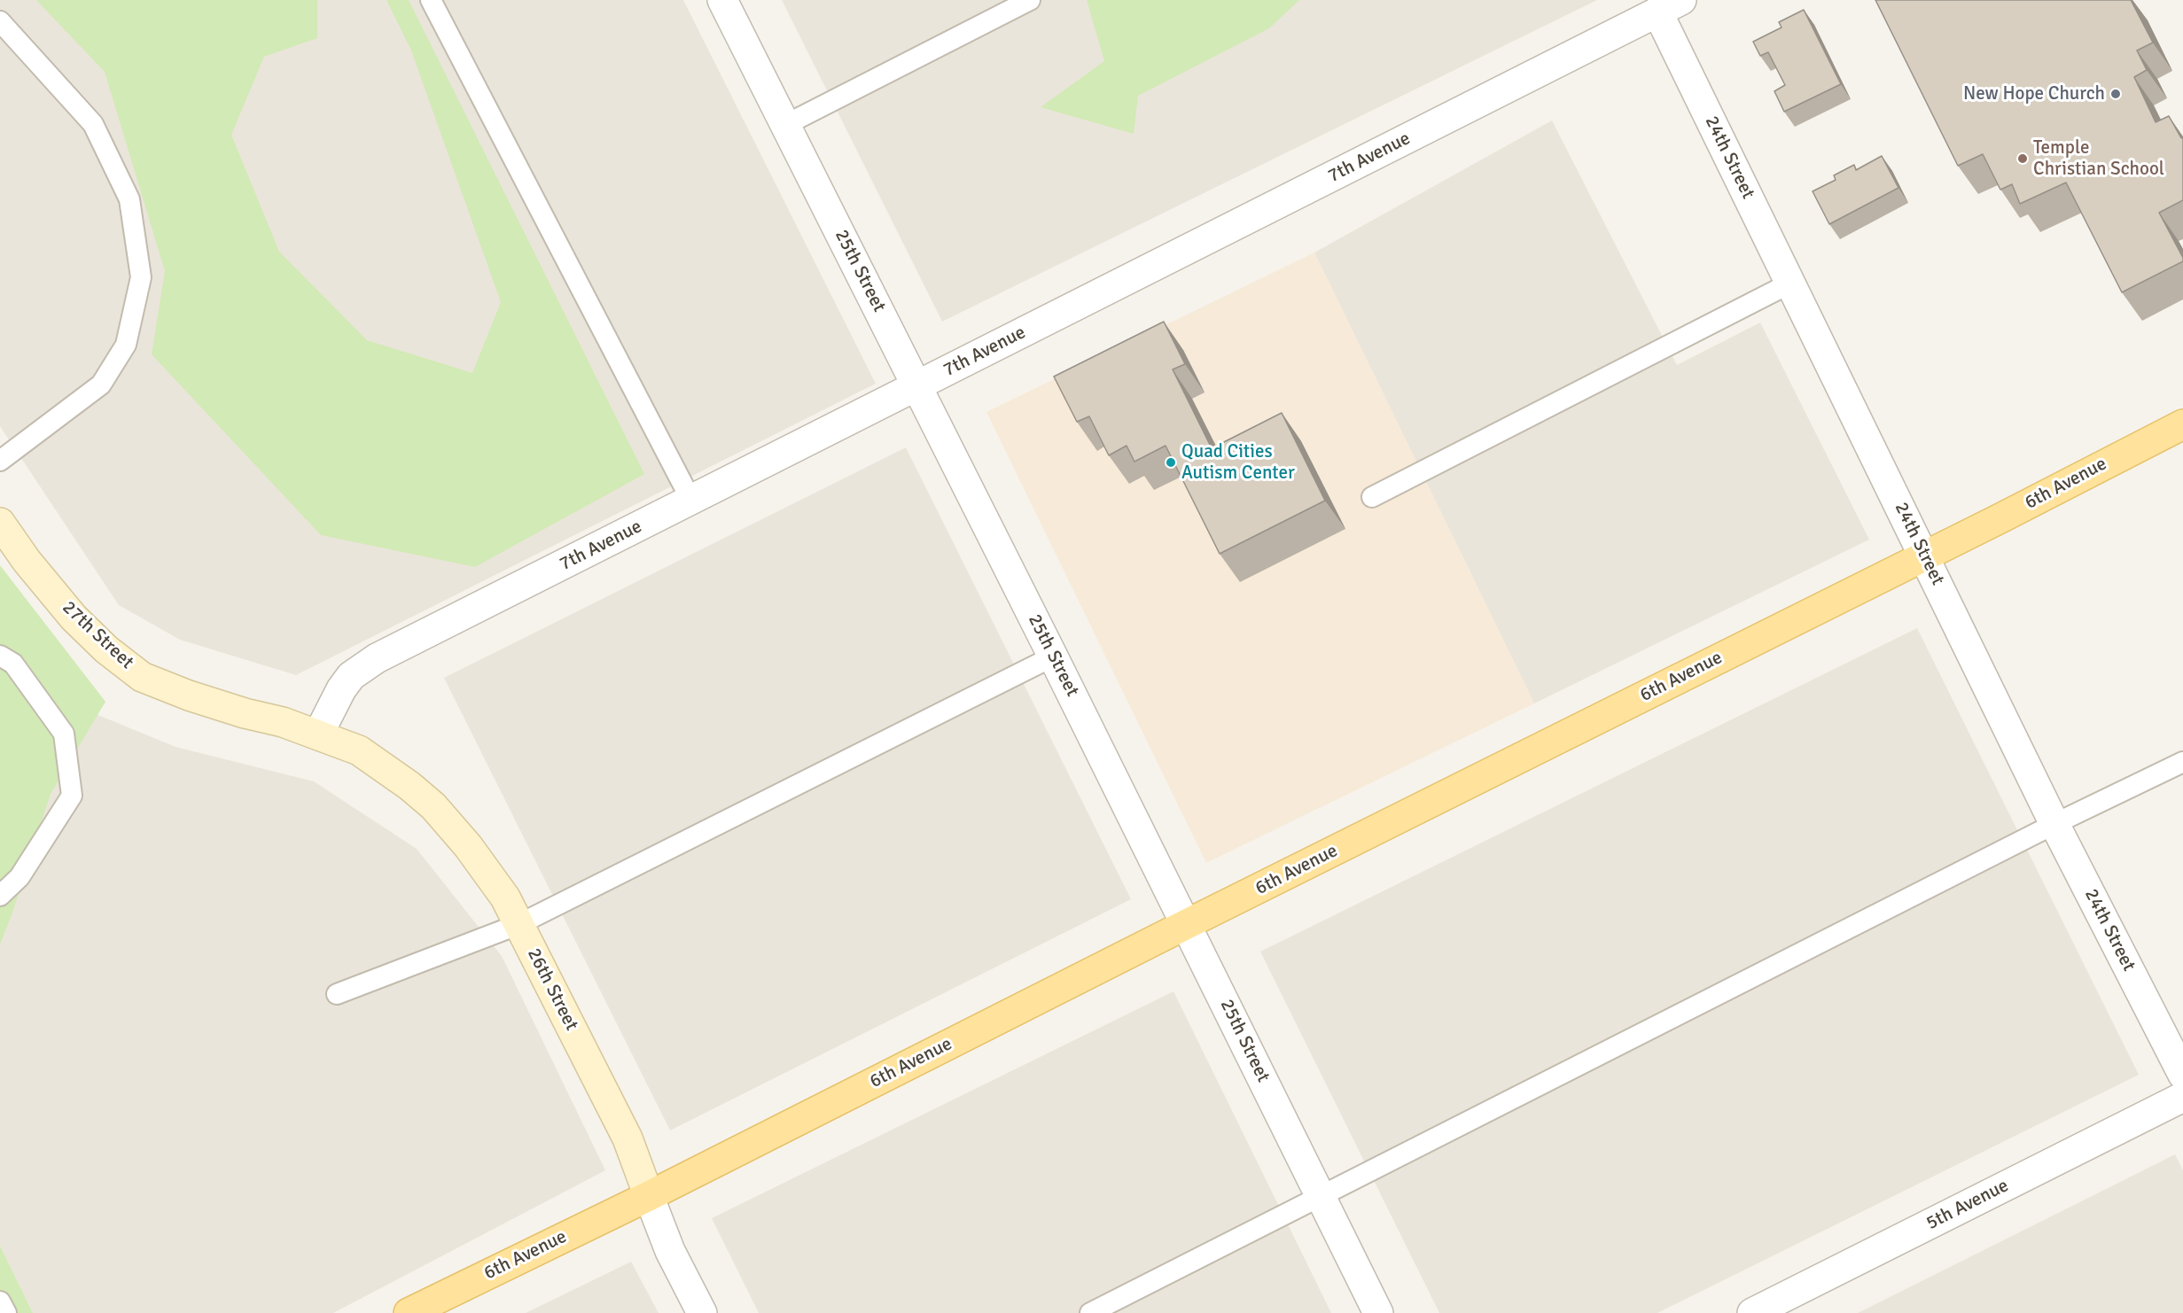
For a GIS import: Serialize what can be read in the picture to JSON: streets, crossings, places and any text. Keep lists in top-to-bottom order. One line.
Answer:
{"streets":{"main road":["6th Avenue"],"street":["7th Avenue","24th Street","25th Street","27th Street","26th Street","5th Avenue"]},"crossings":[["7th Avenue","24th Street"],["7th Avenue","25th Street"],["7th Avenue","27th Street"],["7th Avenue","26th Street"],["24th Street","6th Avenue"],["25th Street","6th Avenue"],["6th Avenue","26th Street"],["27th Street","26th Street"]],"places":["New Hope Church","Temple Christian School","Quad Cities Autism Center"]}
